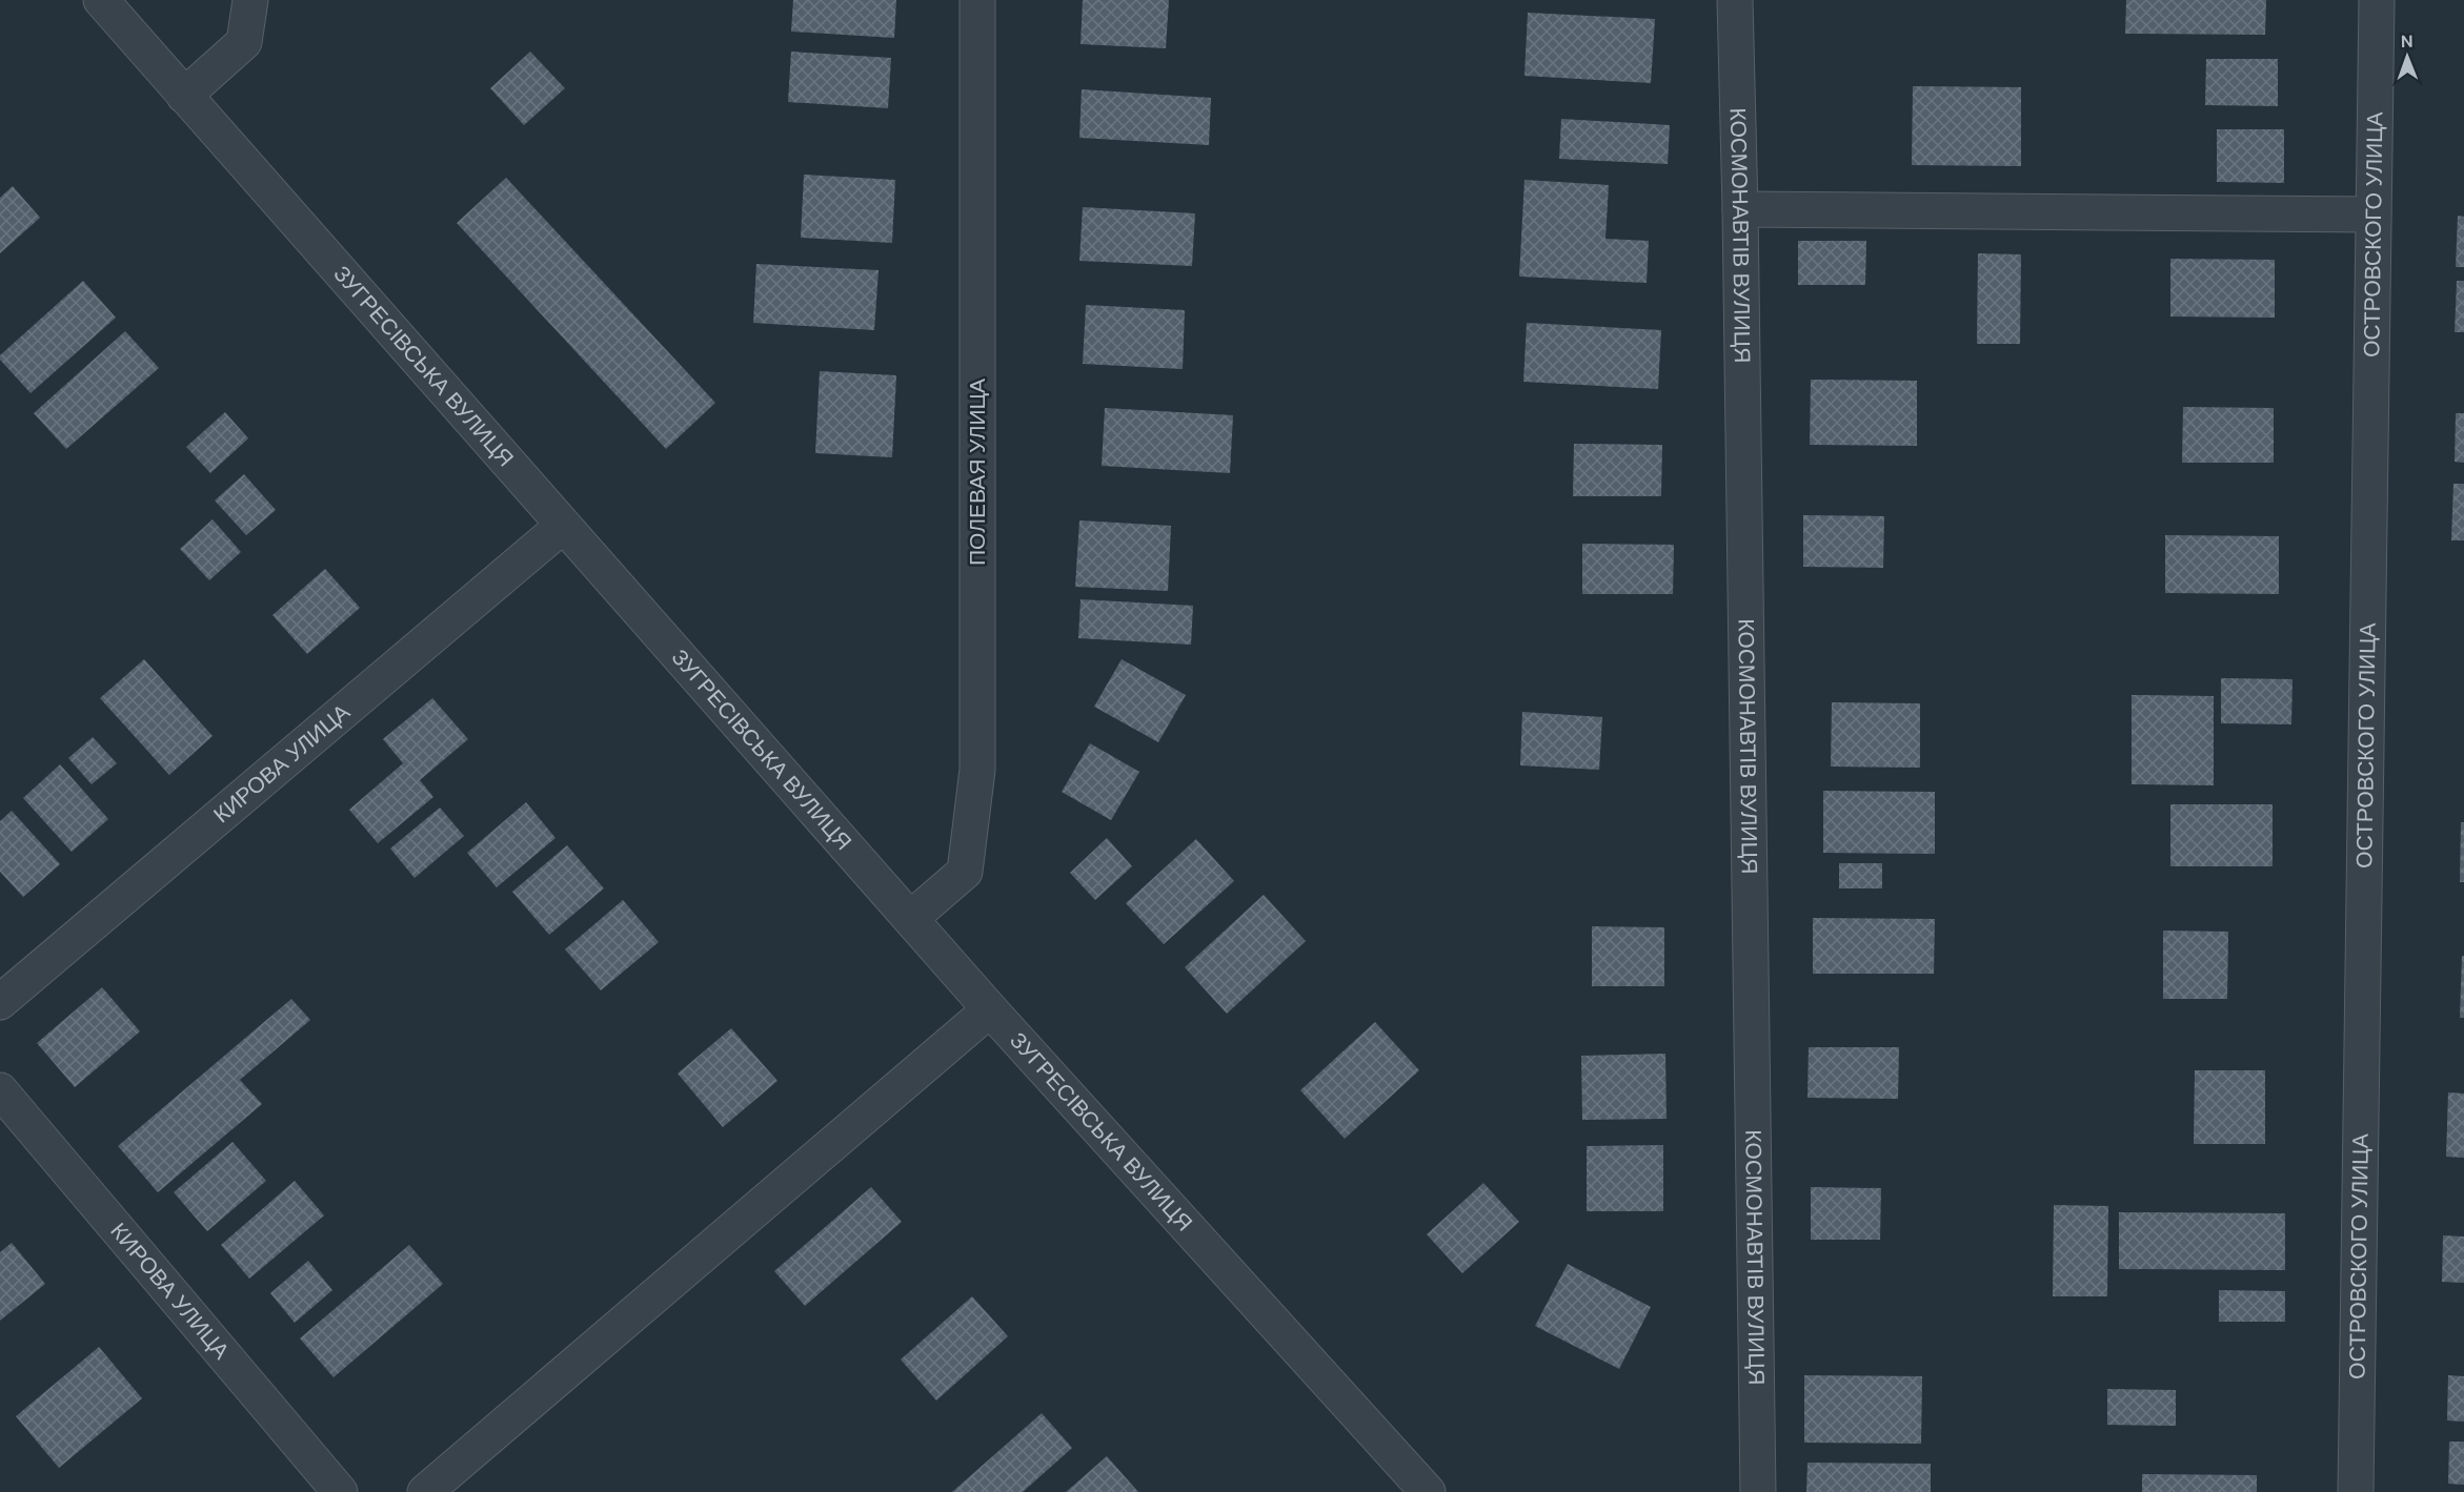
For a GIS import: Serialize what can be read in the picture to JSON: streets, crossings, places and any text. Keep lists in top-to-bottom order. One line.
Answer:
{"streets":{"street":["КОСМОНАВТІВ ВУЛИЦЯ","ОСТРОВСКОГО УЛИЦА","ЗУГРЕСІВСЬКА ВУЛИЦЯ","ПОЛЕВАЯ УЛИЦА","КИРОВА УЛИЦА"]},"crossings":[["ЗУГРЕСІВСЬКА ВУЛИЦЯ","ПОЛЕВАЯ УЛИЦА"],["ЗУГРЕСІВСЬКА ВУЛИЦЯ","КИРОВА УЛИЦА"]],"north":"top"}
